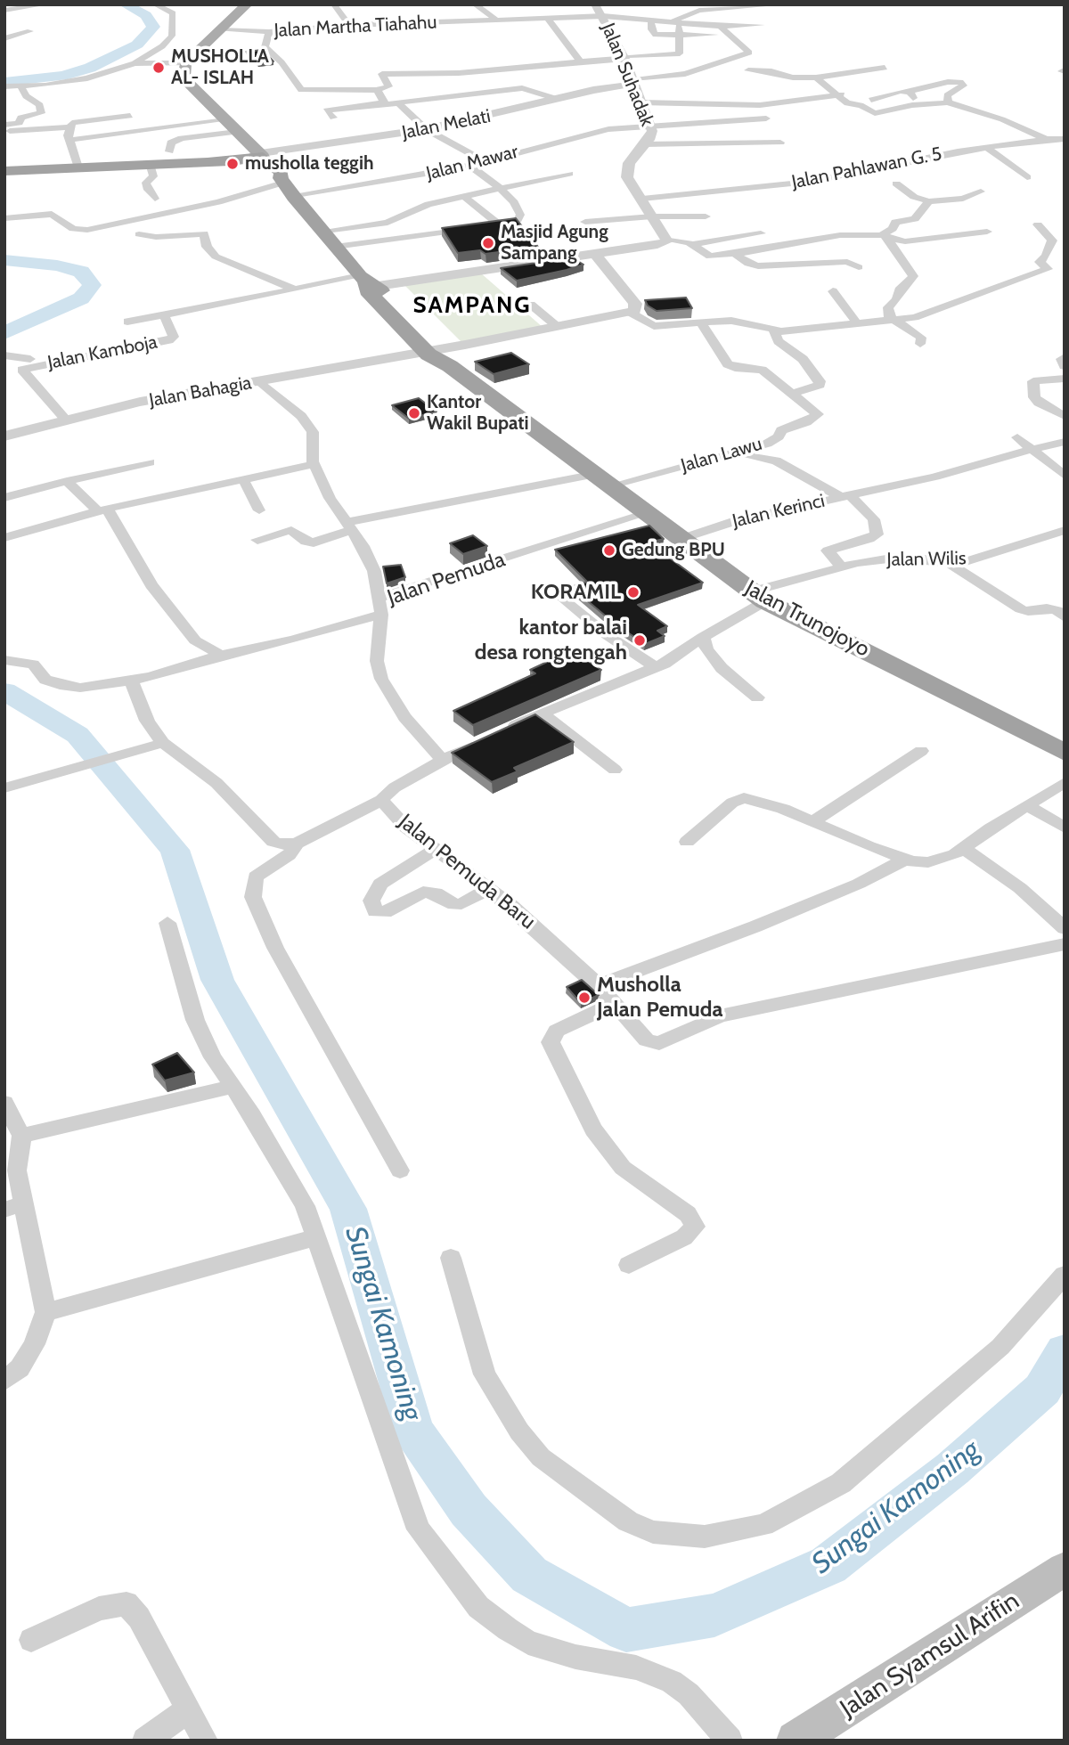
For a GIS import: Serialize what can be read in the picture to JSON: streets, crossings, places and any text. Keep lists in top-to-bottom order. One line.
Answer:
{"streets":{"highway":["Jalan Trunojoyo"],"main road":["Jalan Syamsul Arifin"],"street":["Jalan Martha Tiahahu","Jalan Suhadak","Jalan Melati","Jalan Mawar","Jalan Pahlawan G. 5","Jalan Kamboja","Jalan Bahagia","Jalan Lawu","Jalan Kerinci","Jalan Wilis","Jalan Pemuda","Jalan Pemuda Baru"]},"crossings":[["Jalan Martha Tiahahu","Jalan Suhadak"],["Jalan Suhadak","Jalan Melati"],["Jalan Suhadak","Jalan Mawar"],["Jalan Suhadak","Jalan Pahlawan G. 5"],["Jalan Melati","Jalan Trunojoyo"],["Jalan Mawar","Jalan Trunojoyo"],["Jalan Kamboja","Jalan Bahagia"],["Jalan Kamboja","Jalan Trunojoyo"],["Jalan Bahagia","Jalan Trunojoyo"],["Jalan Lawu","Jalan Trunojoyo"],["Jalan Kerinci","Jalan Trunojoyo"],["Jalan Wilis","Jalan Trunojoyo"],["Jalan Pemuda","Jalan Trunojoyo"],["Jalan Pemuda","Jalan Pemuda Baru"]],"districts":["SAMPANG"],"water":["Sungai Kamoning"],"places":["MUSHOLLA AL- ISLAH","musholla teggih","Masjid Agung Sampang","Kantor Wakil Bupati","Gedung BPU","KORAMIL","kantor balai desa rongtengah","Musholla Jalan Pemuda"]}
